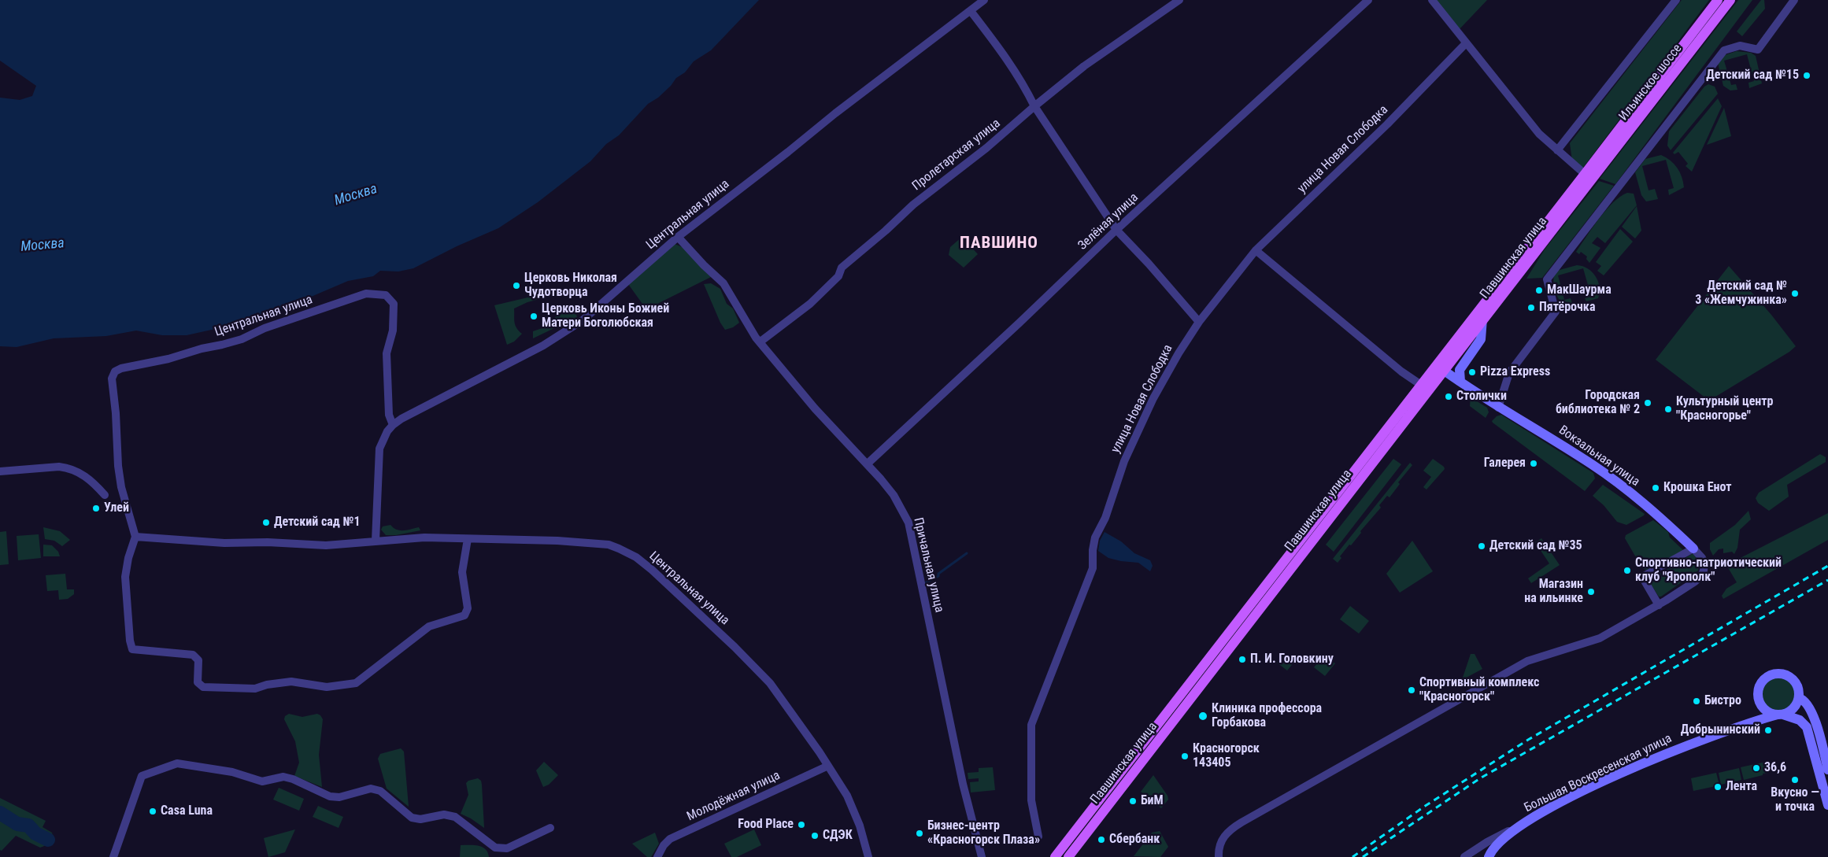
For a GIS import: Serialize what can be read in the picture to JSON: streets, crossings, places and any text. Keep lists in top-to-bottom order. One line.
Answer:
{"streets":{"main road":["Ильинское шоссе","Павшинская улица"],"street":["улица Новая Слободка","Пролетарская улица","Центральная улица","Зелёная улица","Вокзальная улица","Причальная улица","Большая Воскресенская улица","Молодёжная улица"]},"crossings":[["Ильинское шоссе","Павшинская улица"],["Пролетарская улица","Причальная улица"],["Центральная улица","Причальная улица"],["Центральная улица","Молодёжная улица"],["Зелёная улица","Причальная улица"],["Павшинская улица","Вокзальная улица"]],"districts":["ПАВШИНО"],"water":["Москва"],"places":["Детский сад №15","Церковь Николая Чудотворца","МакШаурма","Детский сад № 3 «Жемчужинка»","Пятёрочка","Церковь Иконы Божией Матери Боголюбская","Pizza Express","Столички","Городская библиотека № 2","Культурный центр \"Красногорье\"","Галерея","Крошка Енот","Улей","Детский сад №1","Детский сад №35","Спортивно-патриотический клуб \"Ярополк\"","Магазин на ильинке","П. И. Головкину","Спортивный комплекс \"Красногорск\"","Бистро","Клиника профессора Горбакова","Добрынинский","Красногорск 143405","36,6","Вкусно — и точка","Лента","БиМ","Casa Luna","Food Place","Бизнес-центр «Красногорск Плаза»","СДЭК","Сбербанк"]}
